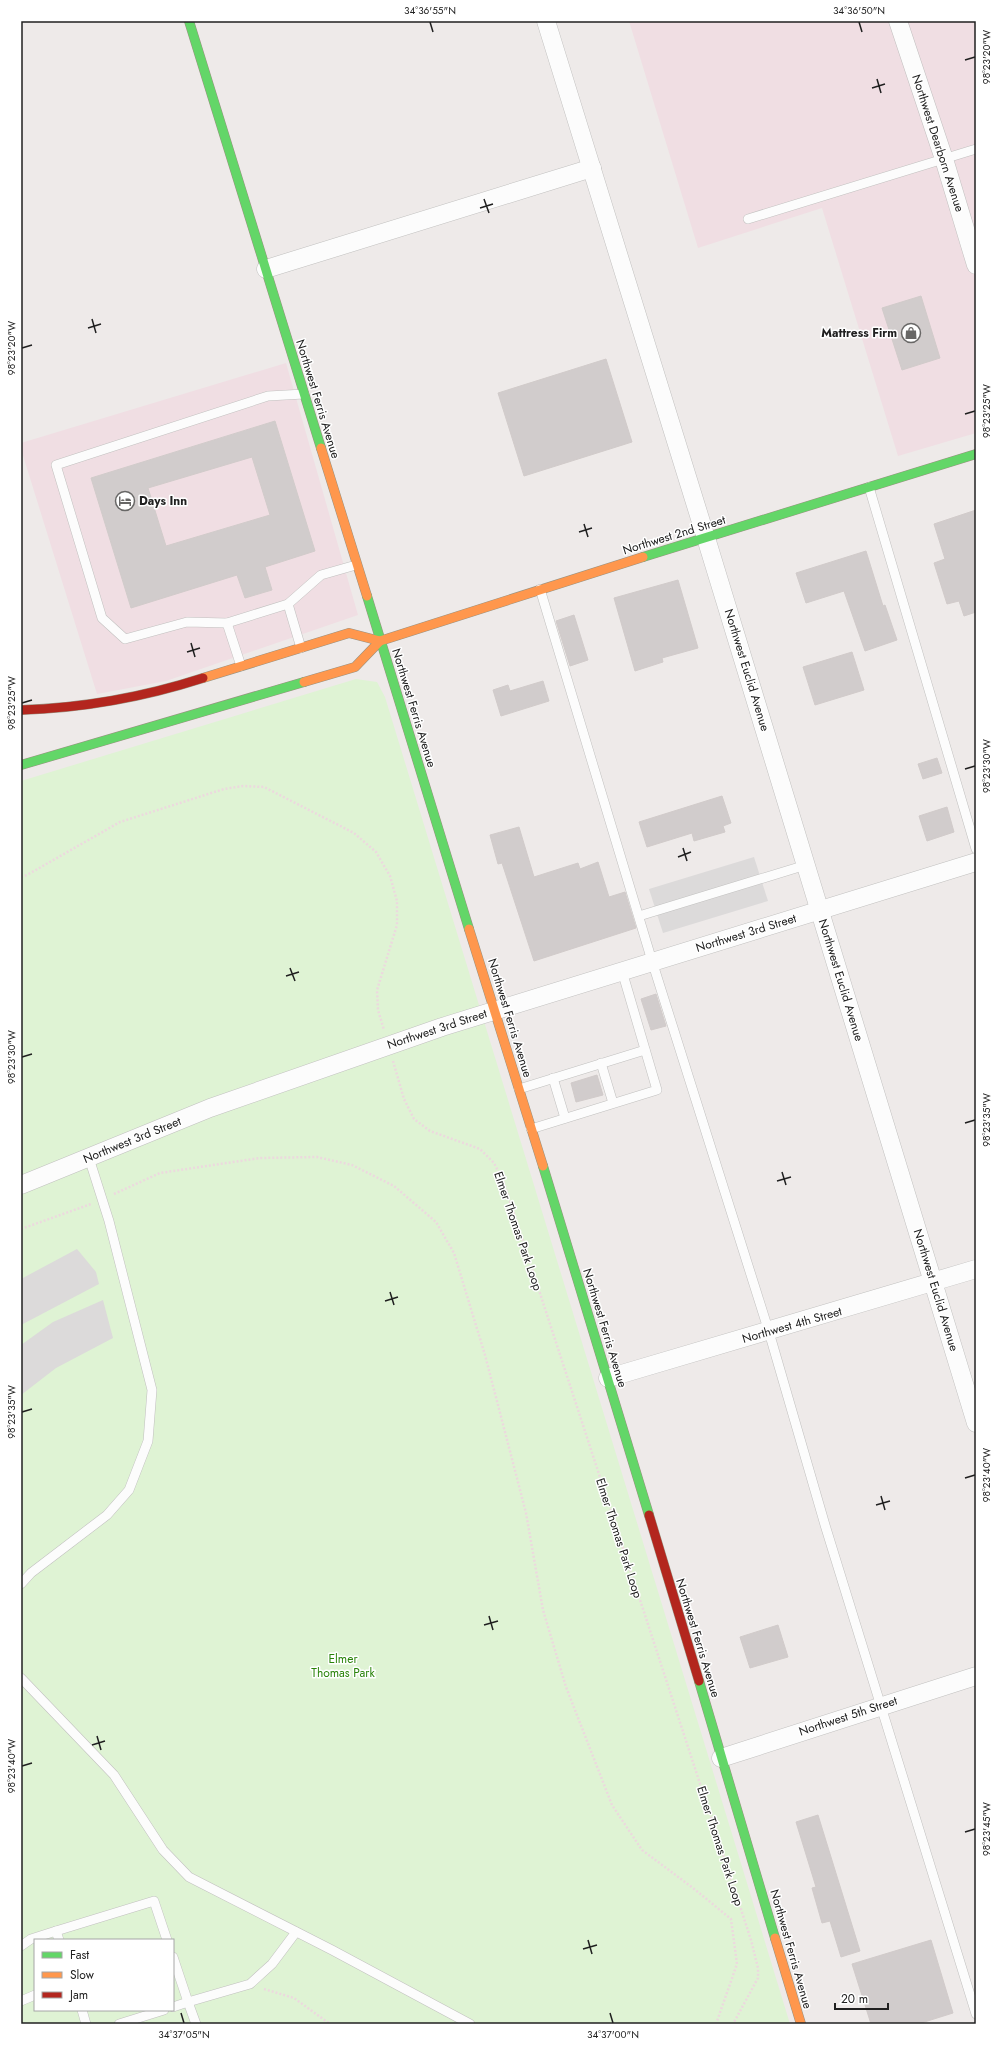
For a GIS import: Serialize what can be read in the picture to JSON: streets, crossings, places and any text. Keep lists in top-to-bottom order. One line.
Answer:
{"streets":{"main road":["Northwest Ferris Avenue","Northwest 2nd Street"],"street":["Northwest Dearborn Avenue","Northwest Euclid Avenue","Northwest 3rd Street","Northwest 4th Street","Northwest 5th Street"],"path":["Elmer Thomas Park Loop"]},"crossings":[["Northwest Ferris Avenue","Northwest 2nd Street"],["Northwest Ferris Avenue","Northwest 3rd Street"],["Northwest Ferris Avenue","Northwest 4th Street"],["Northwest Ferris Avenue","Northwest 5th Street"],["Northwest 2nd Street","Northwest Euclid Avenue"],["Northwest Euclid Avenue","Northwest 3rd Street"],["Northwest Euclid Avenue","Northwest 4th Street"],["Northwest 3rd Street","Elmer Thomas Park Loop"]],"parks":["Elmer Thomas Park"],"places":{"shop":["Mattress Firm"],"hotel":["Days Inn"]},"legend":["Fast","Slow","Jam"],"scale_bar":"20 m","coordinates":["34°36'55\"N","34°36'50\"N","98°23'20\"W","98°23'25\"W","98°23'30\"W","98°23'35\"W","98°23'40\"W","98°23'45\"W","34°37'05\"N","34°37'00\"N"]}
